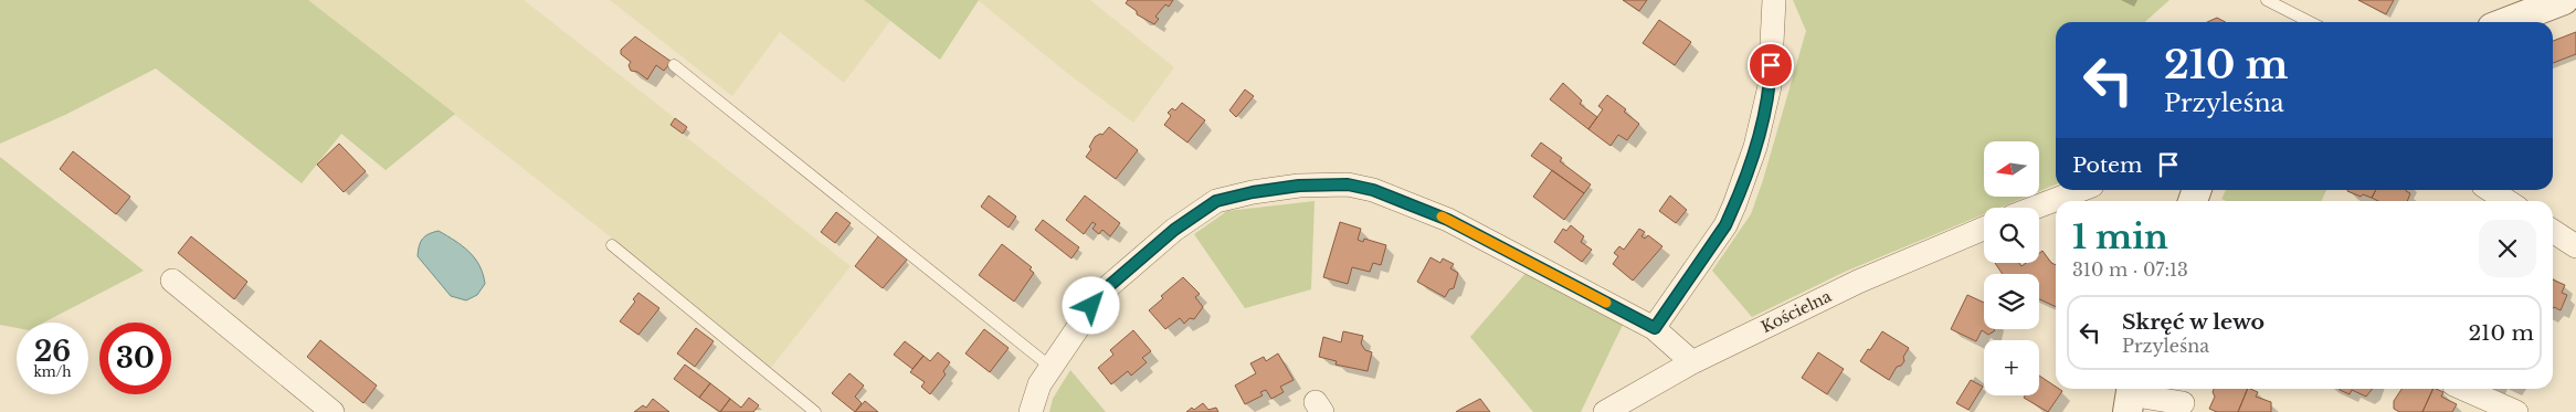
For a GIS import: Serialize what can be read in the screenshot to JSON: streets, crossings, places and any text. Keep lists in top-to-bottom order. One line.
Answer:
{"streets":{"street":["Kościelna"]},"north":"left","page":{"turn":["210 m","Przyleśna"],"then":"Potem","map_buttons":"+","heading":["1 min","310 m · 07:13"],"list":[{"name":"Skręć w lewo","note":"Przyleśna","value":"210 m"}],"speed":"26 km/h","limit":"30"}}
